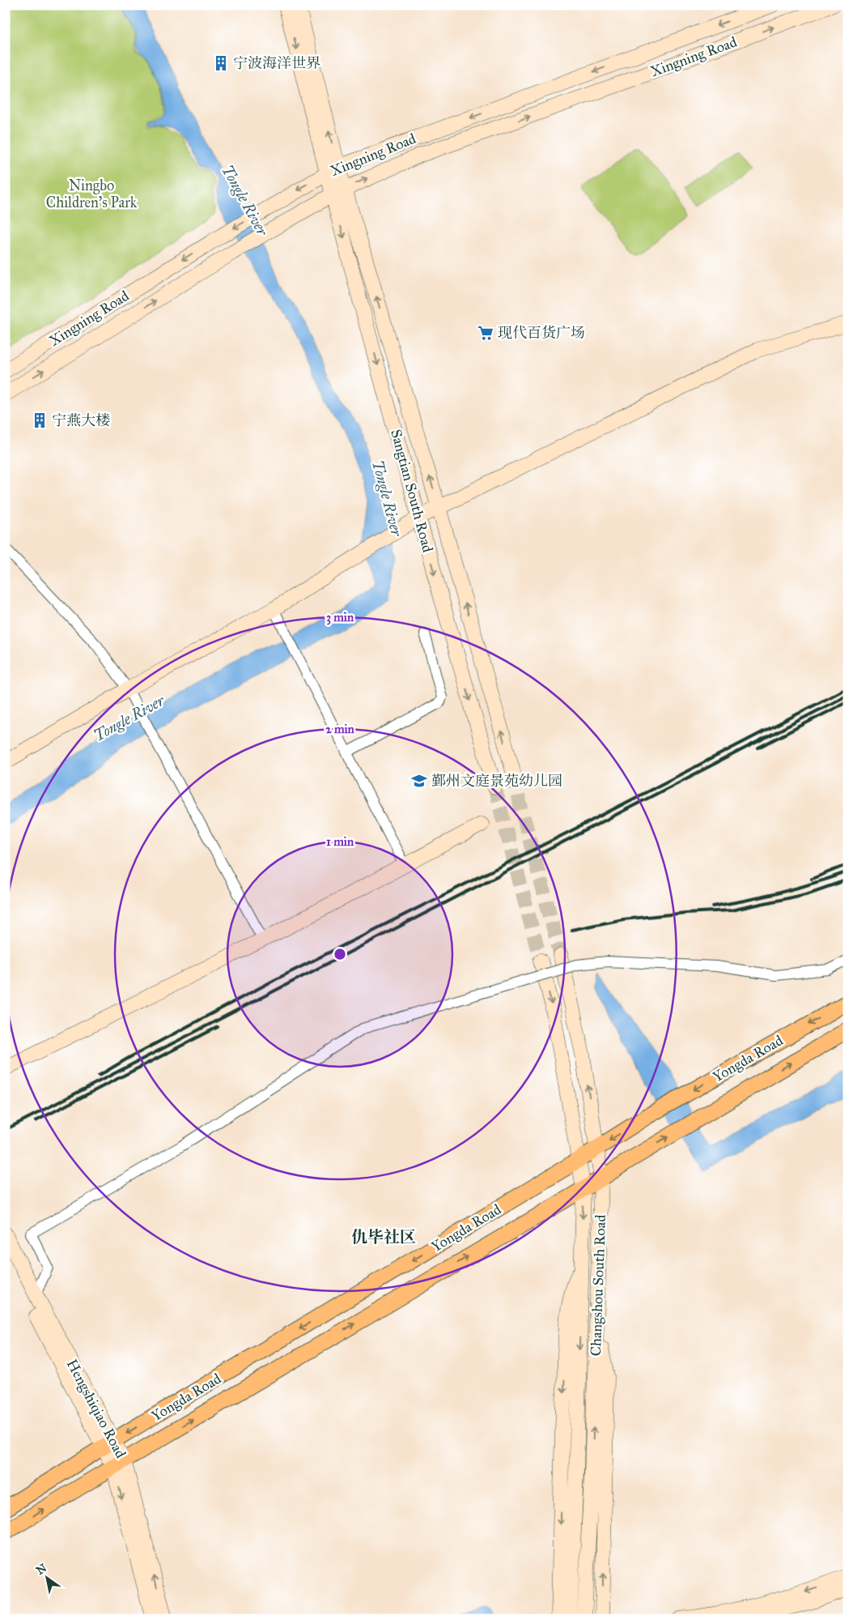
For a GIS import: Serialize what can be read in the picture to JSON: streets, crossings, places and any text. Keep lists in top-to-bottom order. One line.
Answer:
{"streets":{"main road":["Xingning Road","Sangtian South Road","Yongda Road","Changshou South Road","Hengshiqiao Road"]},"crossings":[["Xingning Road","Sangtian South Road"],["Yongda Road","Changshou South Road"],["Yongda Road","Hengshiqiao Road"]],"districts":["仇毕社区"],"water":["Tongle River"],"parks":["Ningbo Children's Park"],"places":{"building":["宁波海洋世界","宁燕大楼"],"supermarket":["现代百货广场"],"school or university":["鄞州文庭景苑幼儿园"]},"north":"top left","rings":["3 min","2 min","1 min"]}
